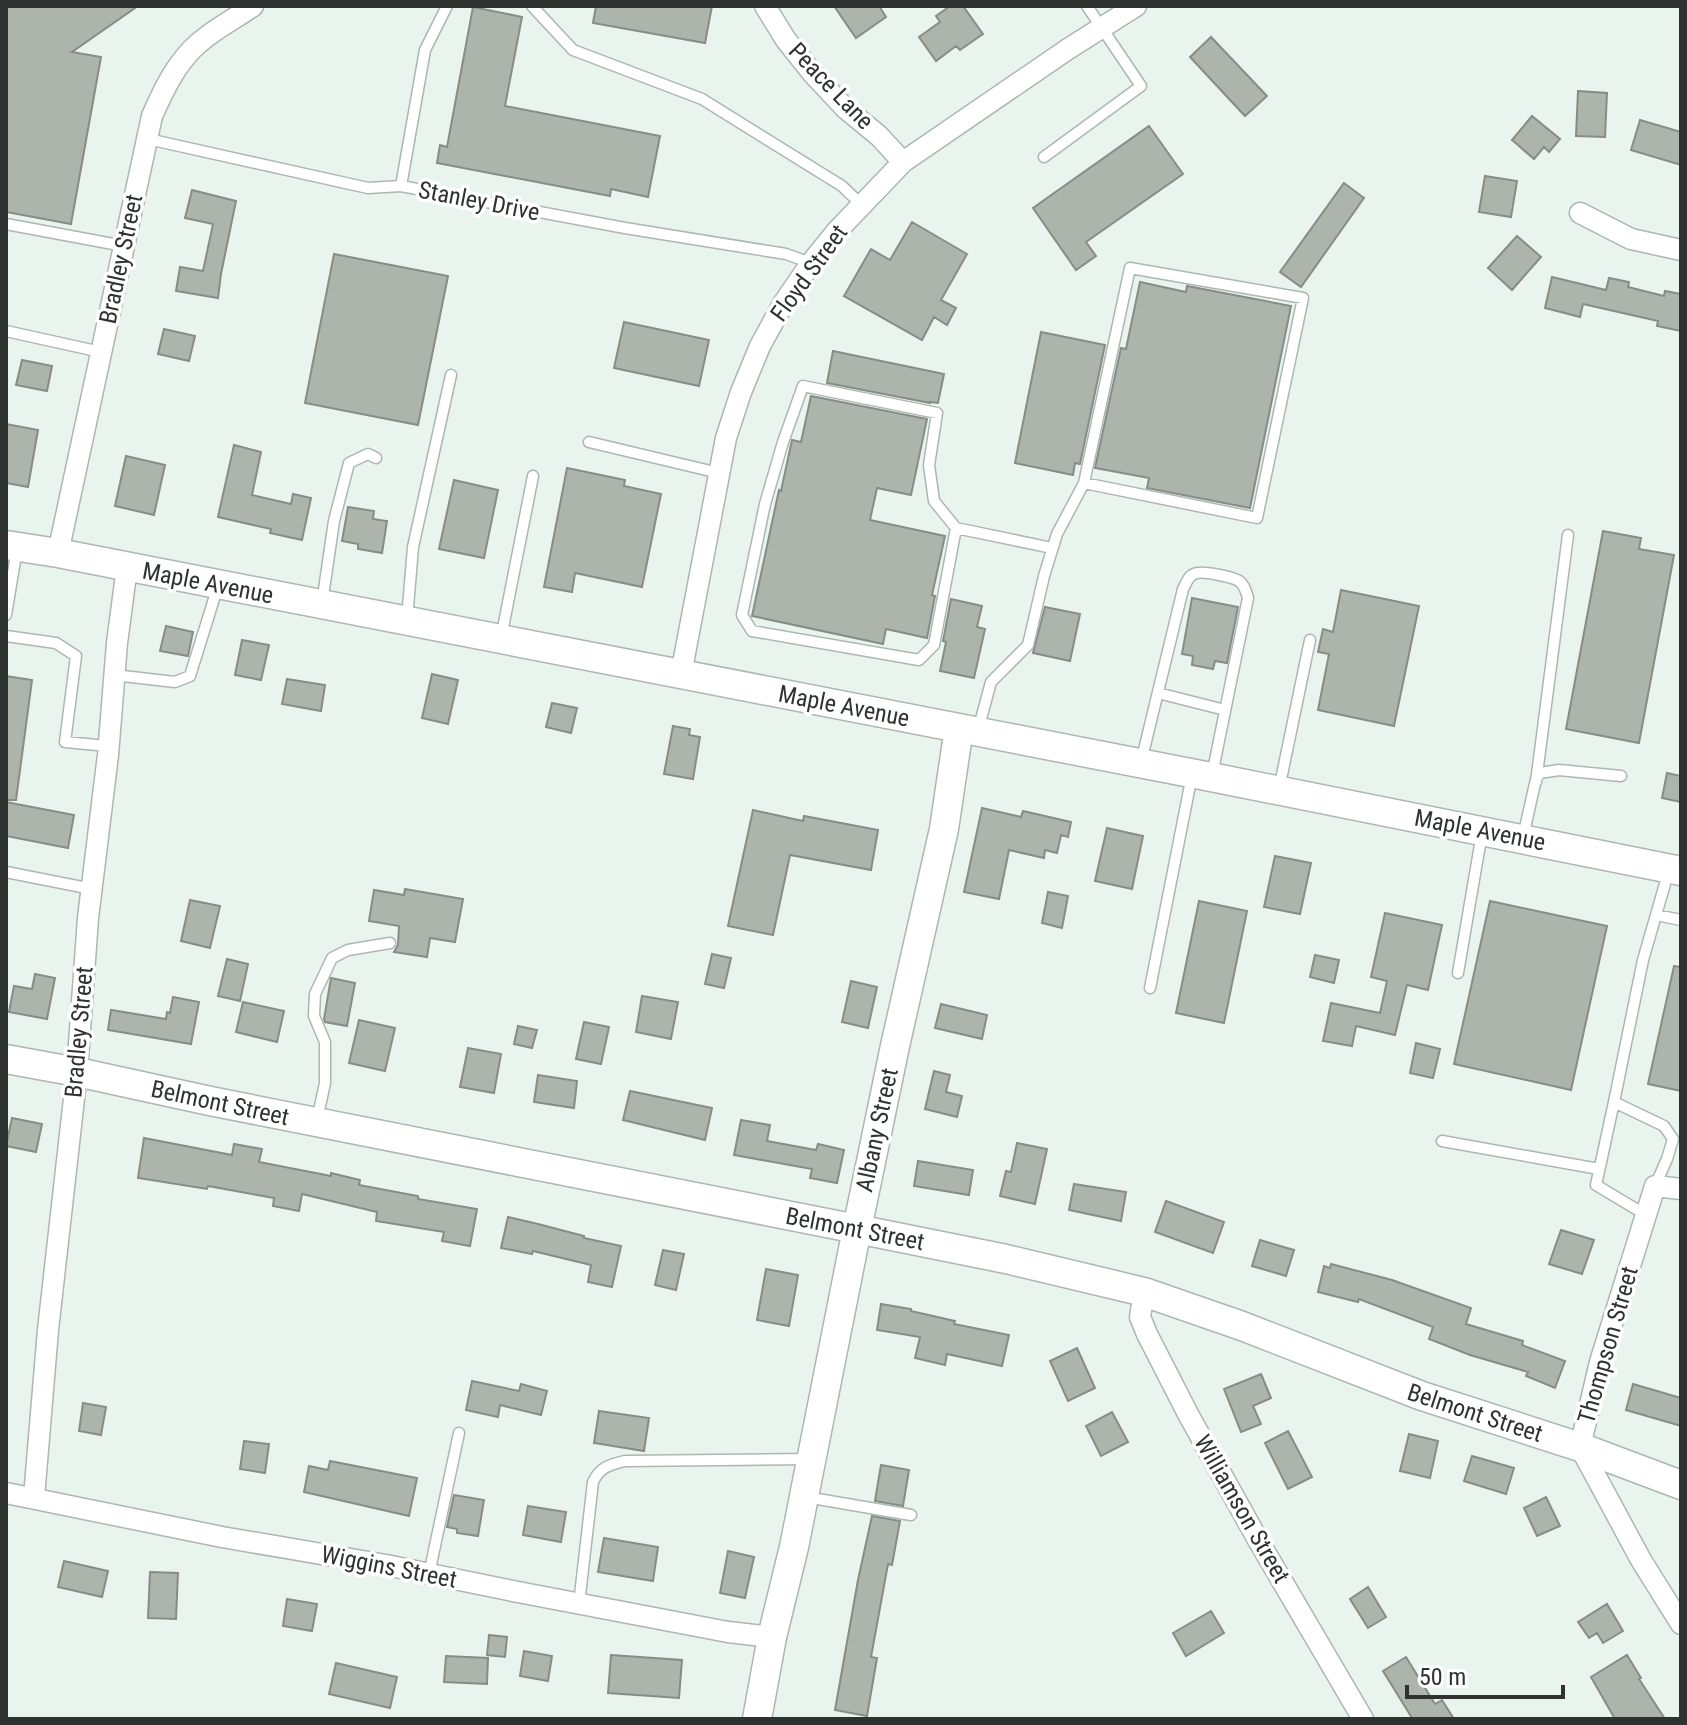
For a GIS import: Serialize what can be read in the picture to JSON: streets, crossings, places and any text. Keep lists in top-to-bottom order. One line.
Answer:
{"streets":{"street":["Peace Lane","Bradley Street","Floyd Street","Maple Avenue","Belmont Street","Albany Street","Thompson Street","Williamson Street","Wiggins Street"],"lane":["Stanley Drive"]},"crossings":[["Peace Lane","Floyd Street"],["Stanley Drive","Bradley Street"],["Stanley Drive","Floyd Street"],["Bradley Street","Maple Avenue"],["Bradley Street","Belmont Street"],["Bradley Street","Wiggins Street"],["Floyd Street","Maple Avenue"],["Maple Avenue","Albany Street"],["Belmont Street","Albany Street"],["Belmont Street","Thompson Street"],["Belmont Street","Williamson Street"],["Albany Street","Wiggins Street"]],"scale_bar":"50 m"}
